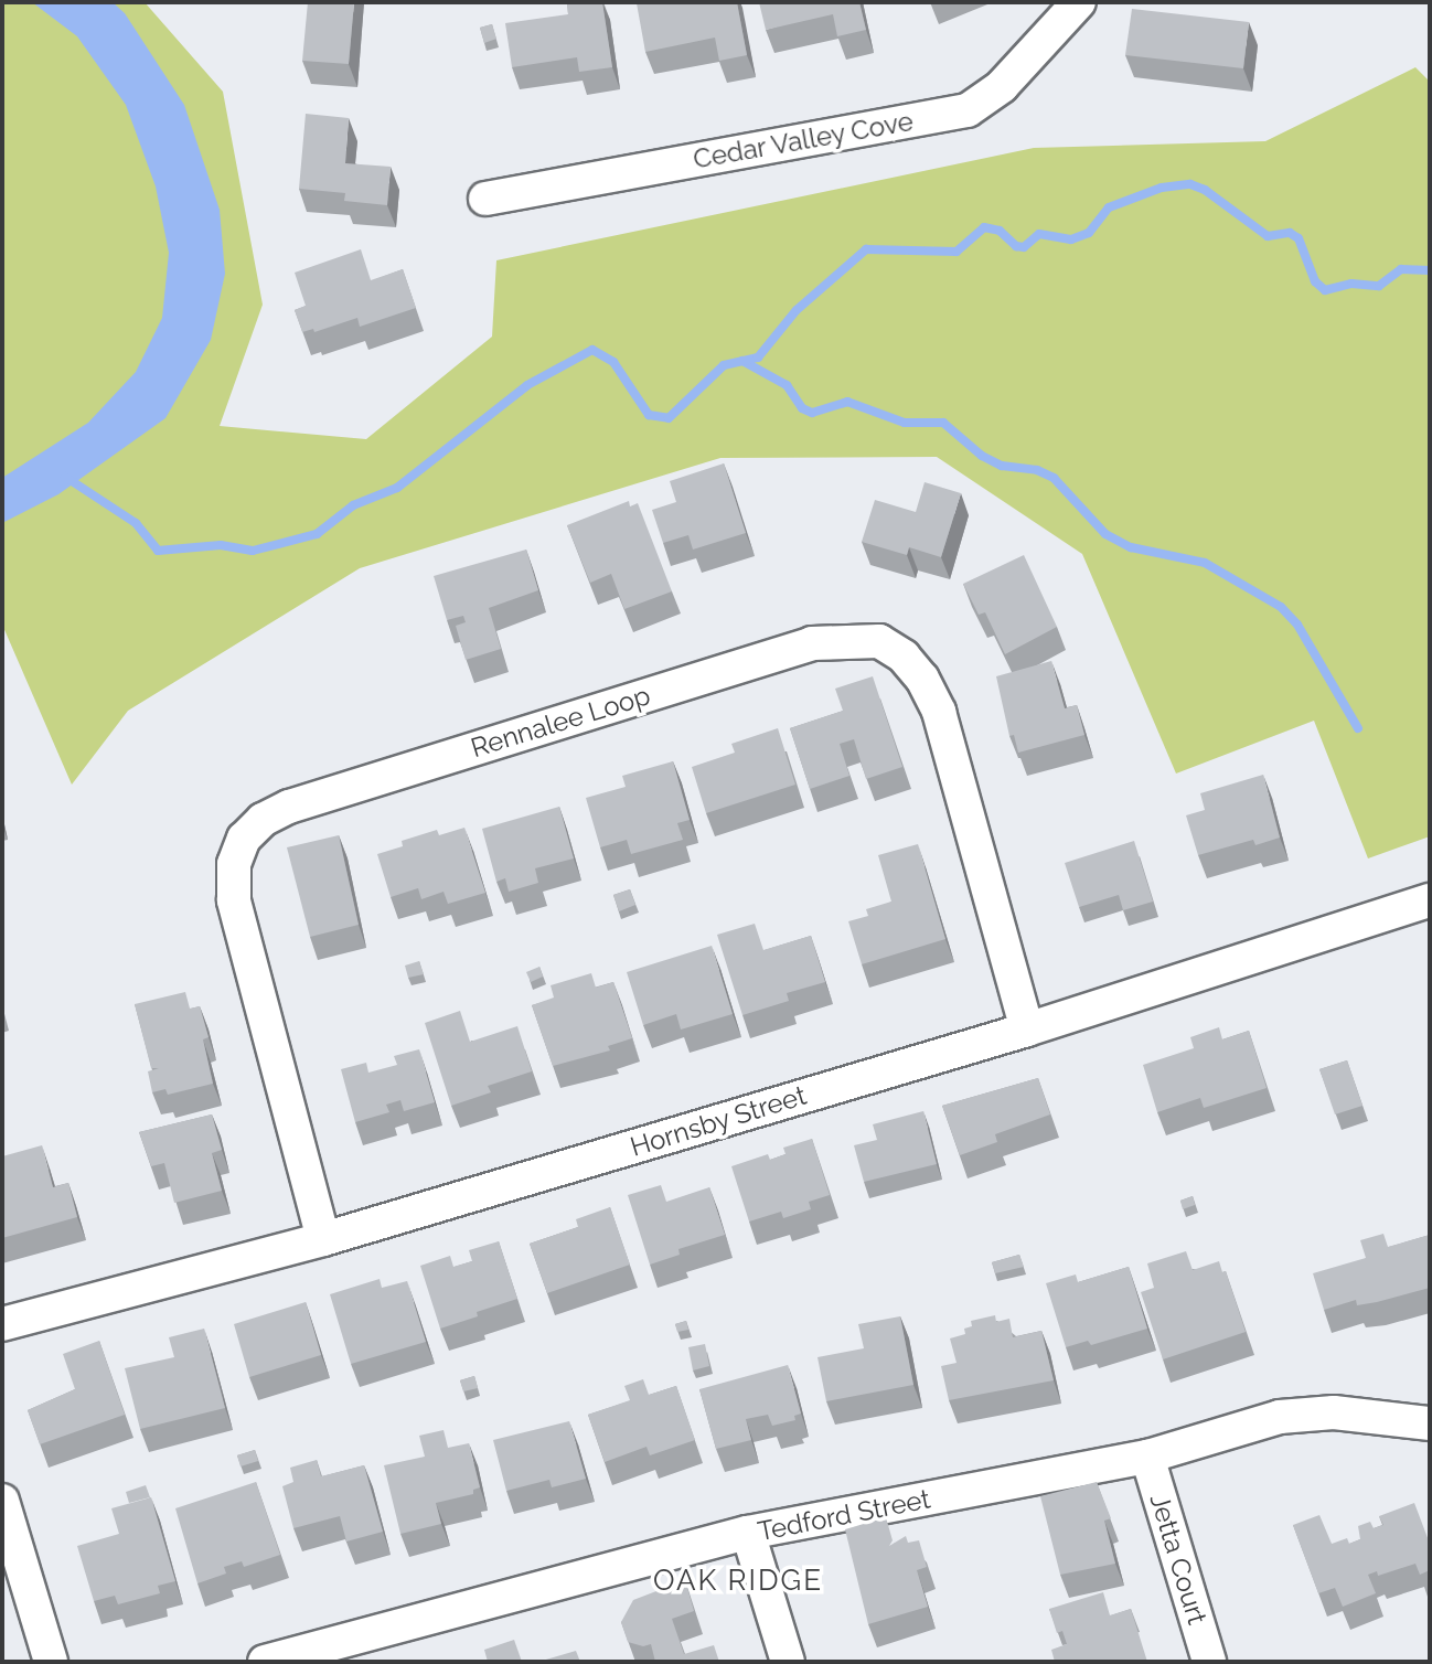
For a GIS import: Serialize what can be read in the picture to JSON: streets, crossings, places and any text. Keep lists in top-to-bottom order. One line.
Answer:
{"streets":{"street":["Cedar Valley Cove","Rennalee Loop","Hornsby Street","Tedford Street","Jetta Court"]},"crossings":[["Rennalee Loop","Hornsby Street"],["Tedford Street","Jetta Court"]],"districts":["OAK RIDGE"]}
